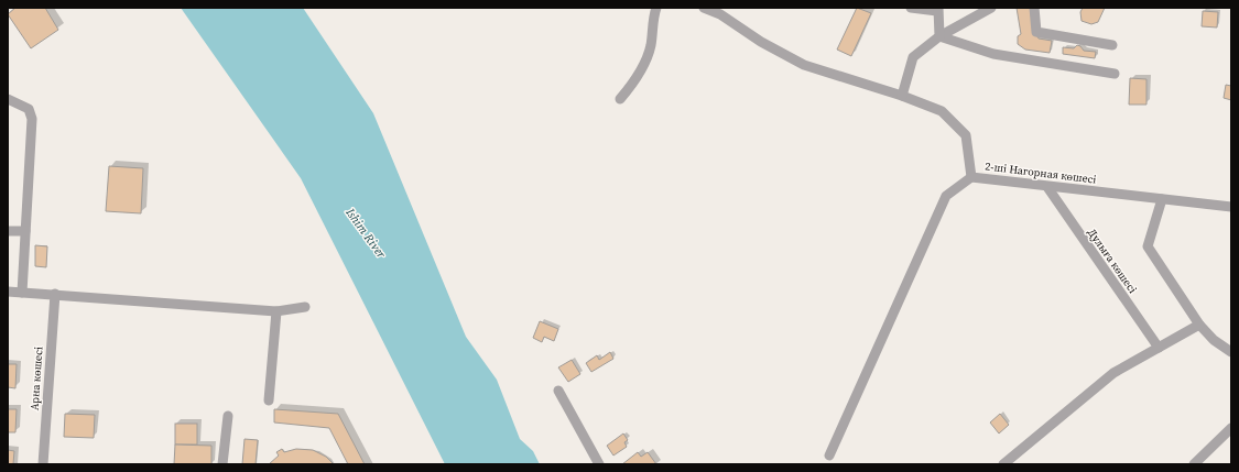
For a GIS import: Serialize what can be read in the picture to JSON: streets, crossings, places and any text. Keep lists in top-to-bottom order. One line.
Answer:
{"streets":{"street":["2-ші Нагорная көшесі","Дулыға көшесі","Арна көшесі"]},"crossings":[["2-ші Нагорная көшесі","Дулыға көшесі"]],"water":["Ishim River"]}
